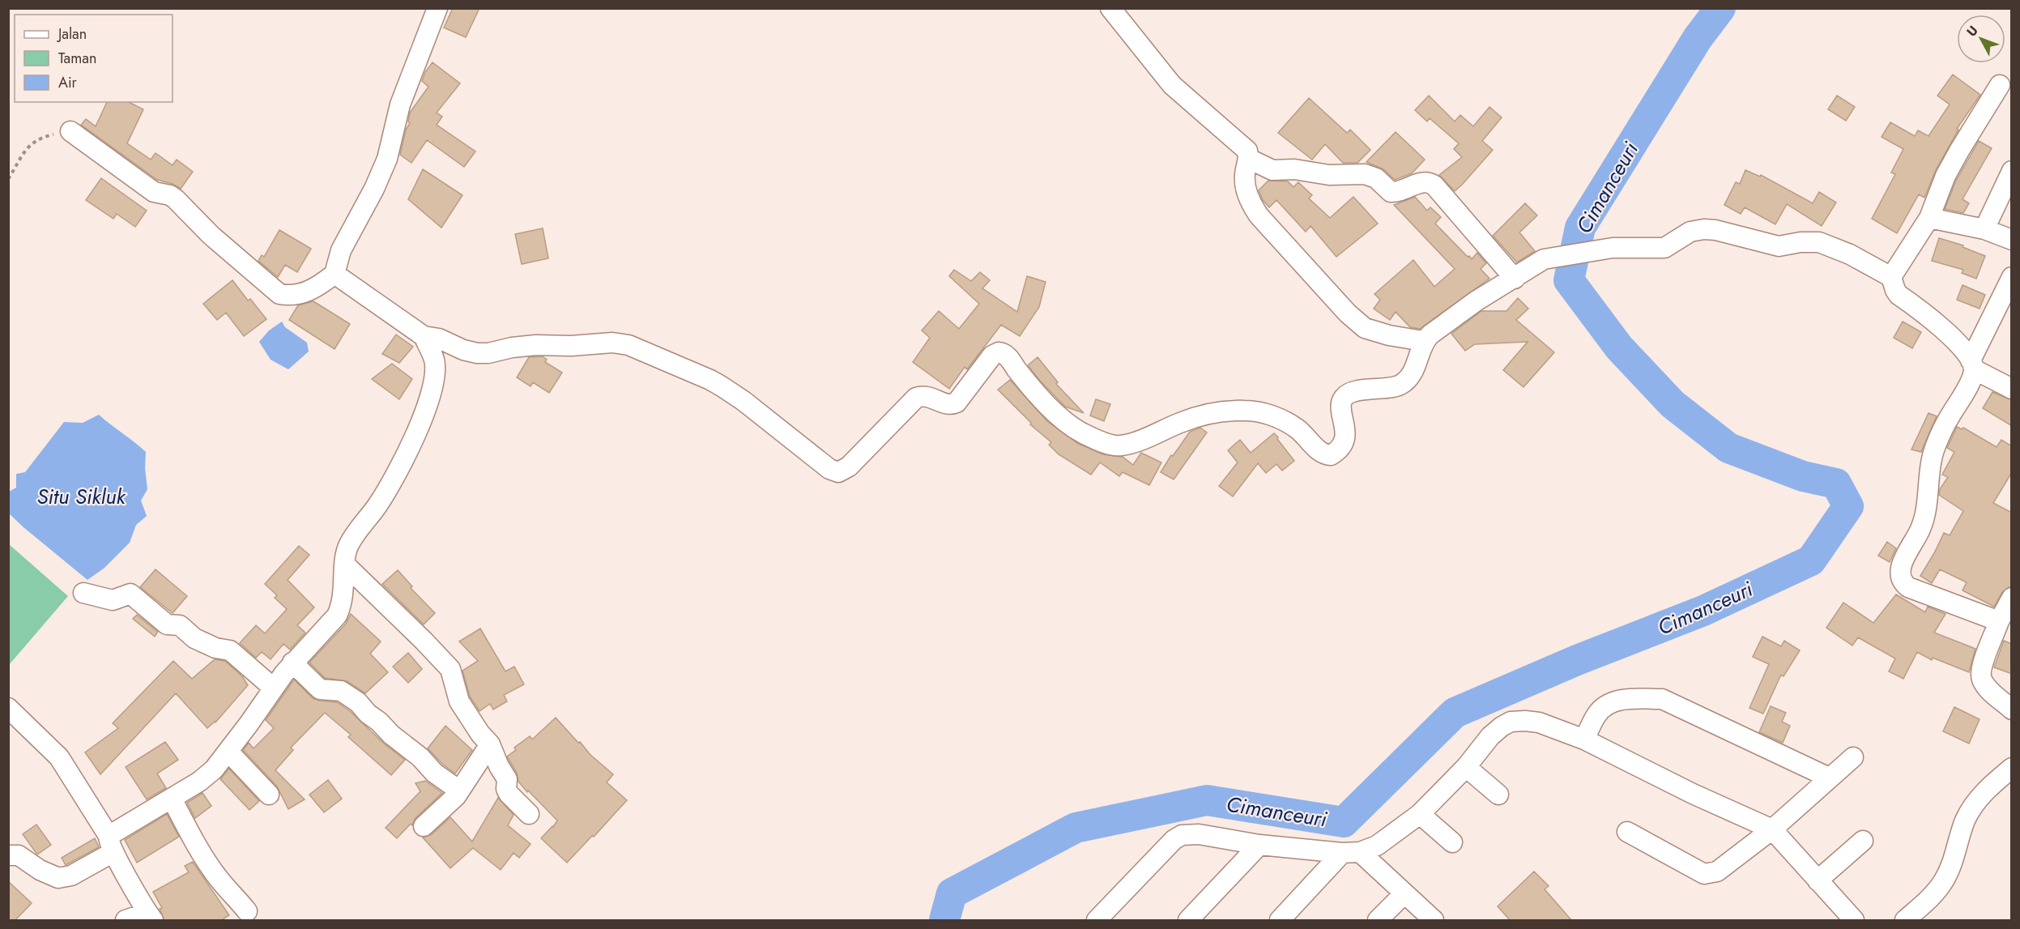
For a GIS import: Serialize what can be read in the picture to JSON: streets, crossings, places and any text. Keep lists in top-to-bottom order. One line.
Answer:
{"water":["Cimanceuri","Situ Sikluk"],"legend":["Jalan","Taman","Air"],"north":"top left"}
